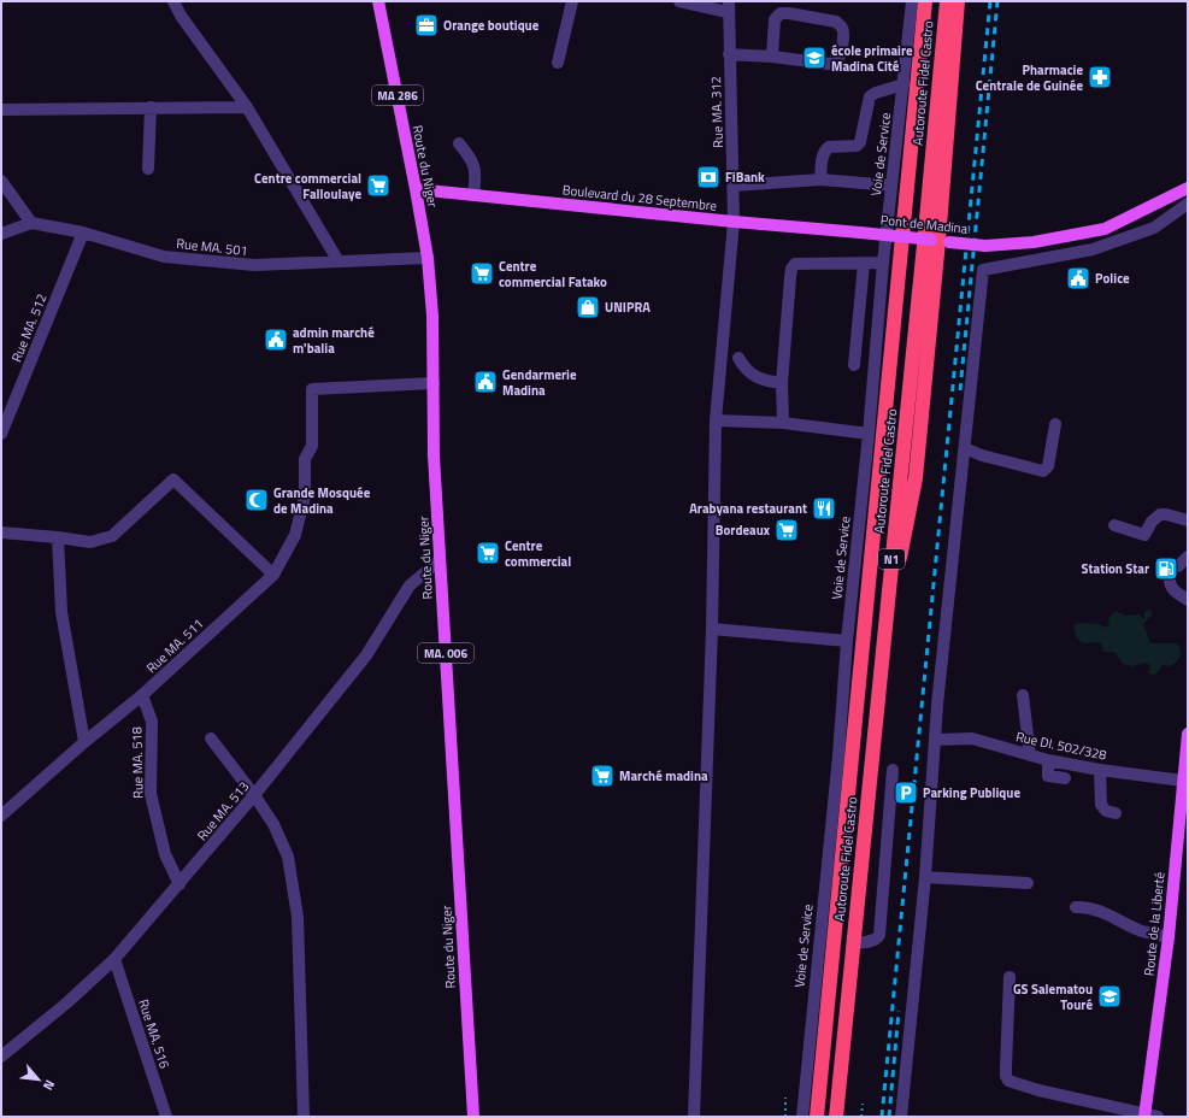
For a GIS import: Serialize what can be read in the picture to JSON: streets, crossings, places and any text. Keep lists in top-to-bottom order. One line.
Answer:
{"streets":{"highway":["Autoroute Fidel Castro","N1"],"main road":["MA 286","Route du Niger","Boulevard du 28 Septembre","Pont de Madina","MA. 006","Route de la Liberté"],"street":["Rue MA. 312","Voie de Service","Rue MA. 501","Rue MA. 512","Rue MA. 511","Rue DI. 502/328","Rue MA. 518","Rue MA. 513","Rue MA. 516"]},"crossings":[["Rue MA. 312","Boulevard du 28 Septembre"],["Route du Niger","Boulevard du 28 Septembre"],["Route du Niger","Rue MA. 501"],["Route du Niger","Rue MA. 511"],["Route du Niger","Rue MA. 513"],["Boulevard du 28 Septembre","Pont de Madina"],["Rue MA. 501","Rue MA. 512"],["Rue MA. 511","Rue MA. 518"],["Rue DI. 502/328","Route de la Liberté"],["Rue MA. 518","Rue MA. 513"],["Rue MA. 513","Rue MA. 516"]],"places":{"office":["Orange boutique"],"school or university":["école primaire Madina Cité","GS Salematou Touré"],"pharmacy":["Pharmacie Centrale de Guinée"],"bank":["FiBank"],"supermarket":["Centre commercial Falloulaye","Centre commercial Fatako","Bordeaux","Centre commercial","Marché madina"],"public building":["Police","admin marché m'balia","Gendarmerie Madina"],"shop":["UNIPRA"],"mosque":["Grande Mosquée de Madina"],"restaurant":["Arabyana restaurant"],"fuel station":["Station Star"],"parking":["Parking Publique"]},"north":"bottom right"}
